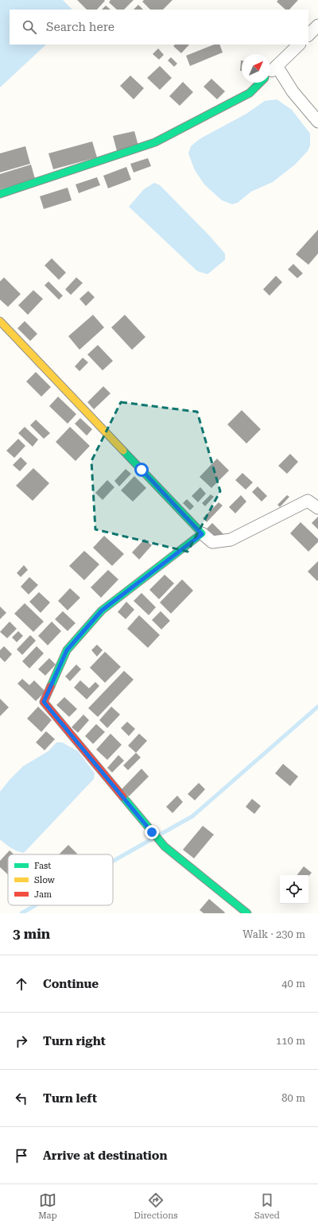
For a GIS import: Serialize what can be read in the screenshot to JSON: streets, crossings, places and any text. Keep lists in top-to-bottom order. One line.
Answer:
{"legend":["Fast","Slow","Jam"],"north":"top right","page":{"search":"Search here","heading":["3 min","Walk · 230 m"],"list":[["Continue","40 m"],["Turn right","110 m"],["Turn left","80 m"],"Arrive at destination"],"nav":["Map","Directions","Saved"]}}
